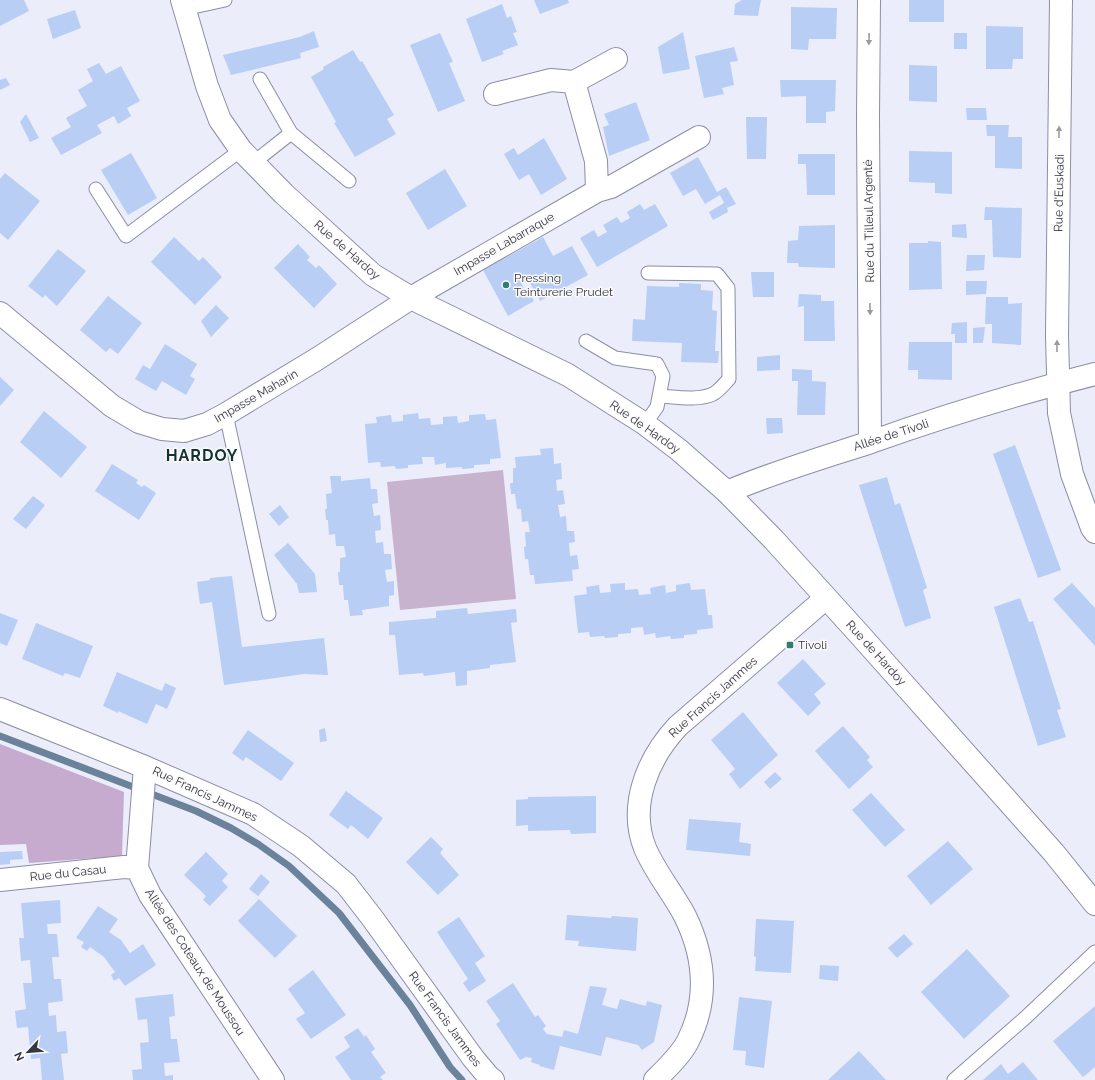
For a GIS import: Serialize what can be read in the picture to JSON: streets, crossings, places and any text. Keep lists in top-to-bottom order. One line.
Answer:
{"streets":{"street":["Rue d'Euskadi","Rue du Tilleul Argenté","Impasse Labarraque","Rue de Hardoy","Impasse Maharin","Allée de Tivoli","Rue Francis Jammes","Rue du Casau","Allée des Coteaux de Moussou"]},"crossings":[["Rue d'Euskadi","Allée de Tivoli"],["Rue du Tilleul Argenté","Allée de Tivoli"],["Impasse Labarraque","Rue de Hardoy"],["Impasse Labarraque","Impasse Maharin"],["Rue de Hardoy","Impasse Maharin"],["Rue de Hardoy","Allée de Tivoli"],["Rue de Hardoy","Rue Francis Jammes"],["Rue du Casau","Allée des Coteaux de Moussou"]],"one_way":["Rue d'Euskadi","Rue du Tilleul Argenté"],"districts":["HARDOY"],"places":{"other":["Pressing Teinturerie Prudet"],"transit":["Tivoli"]},"north":"bottom left"}
